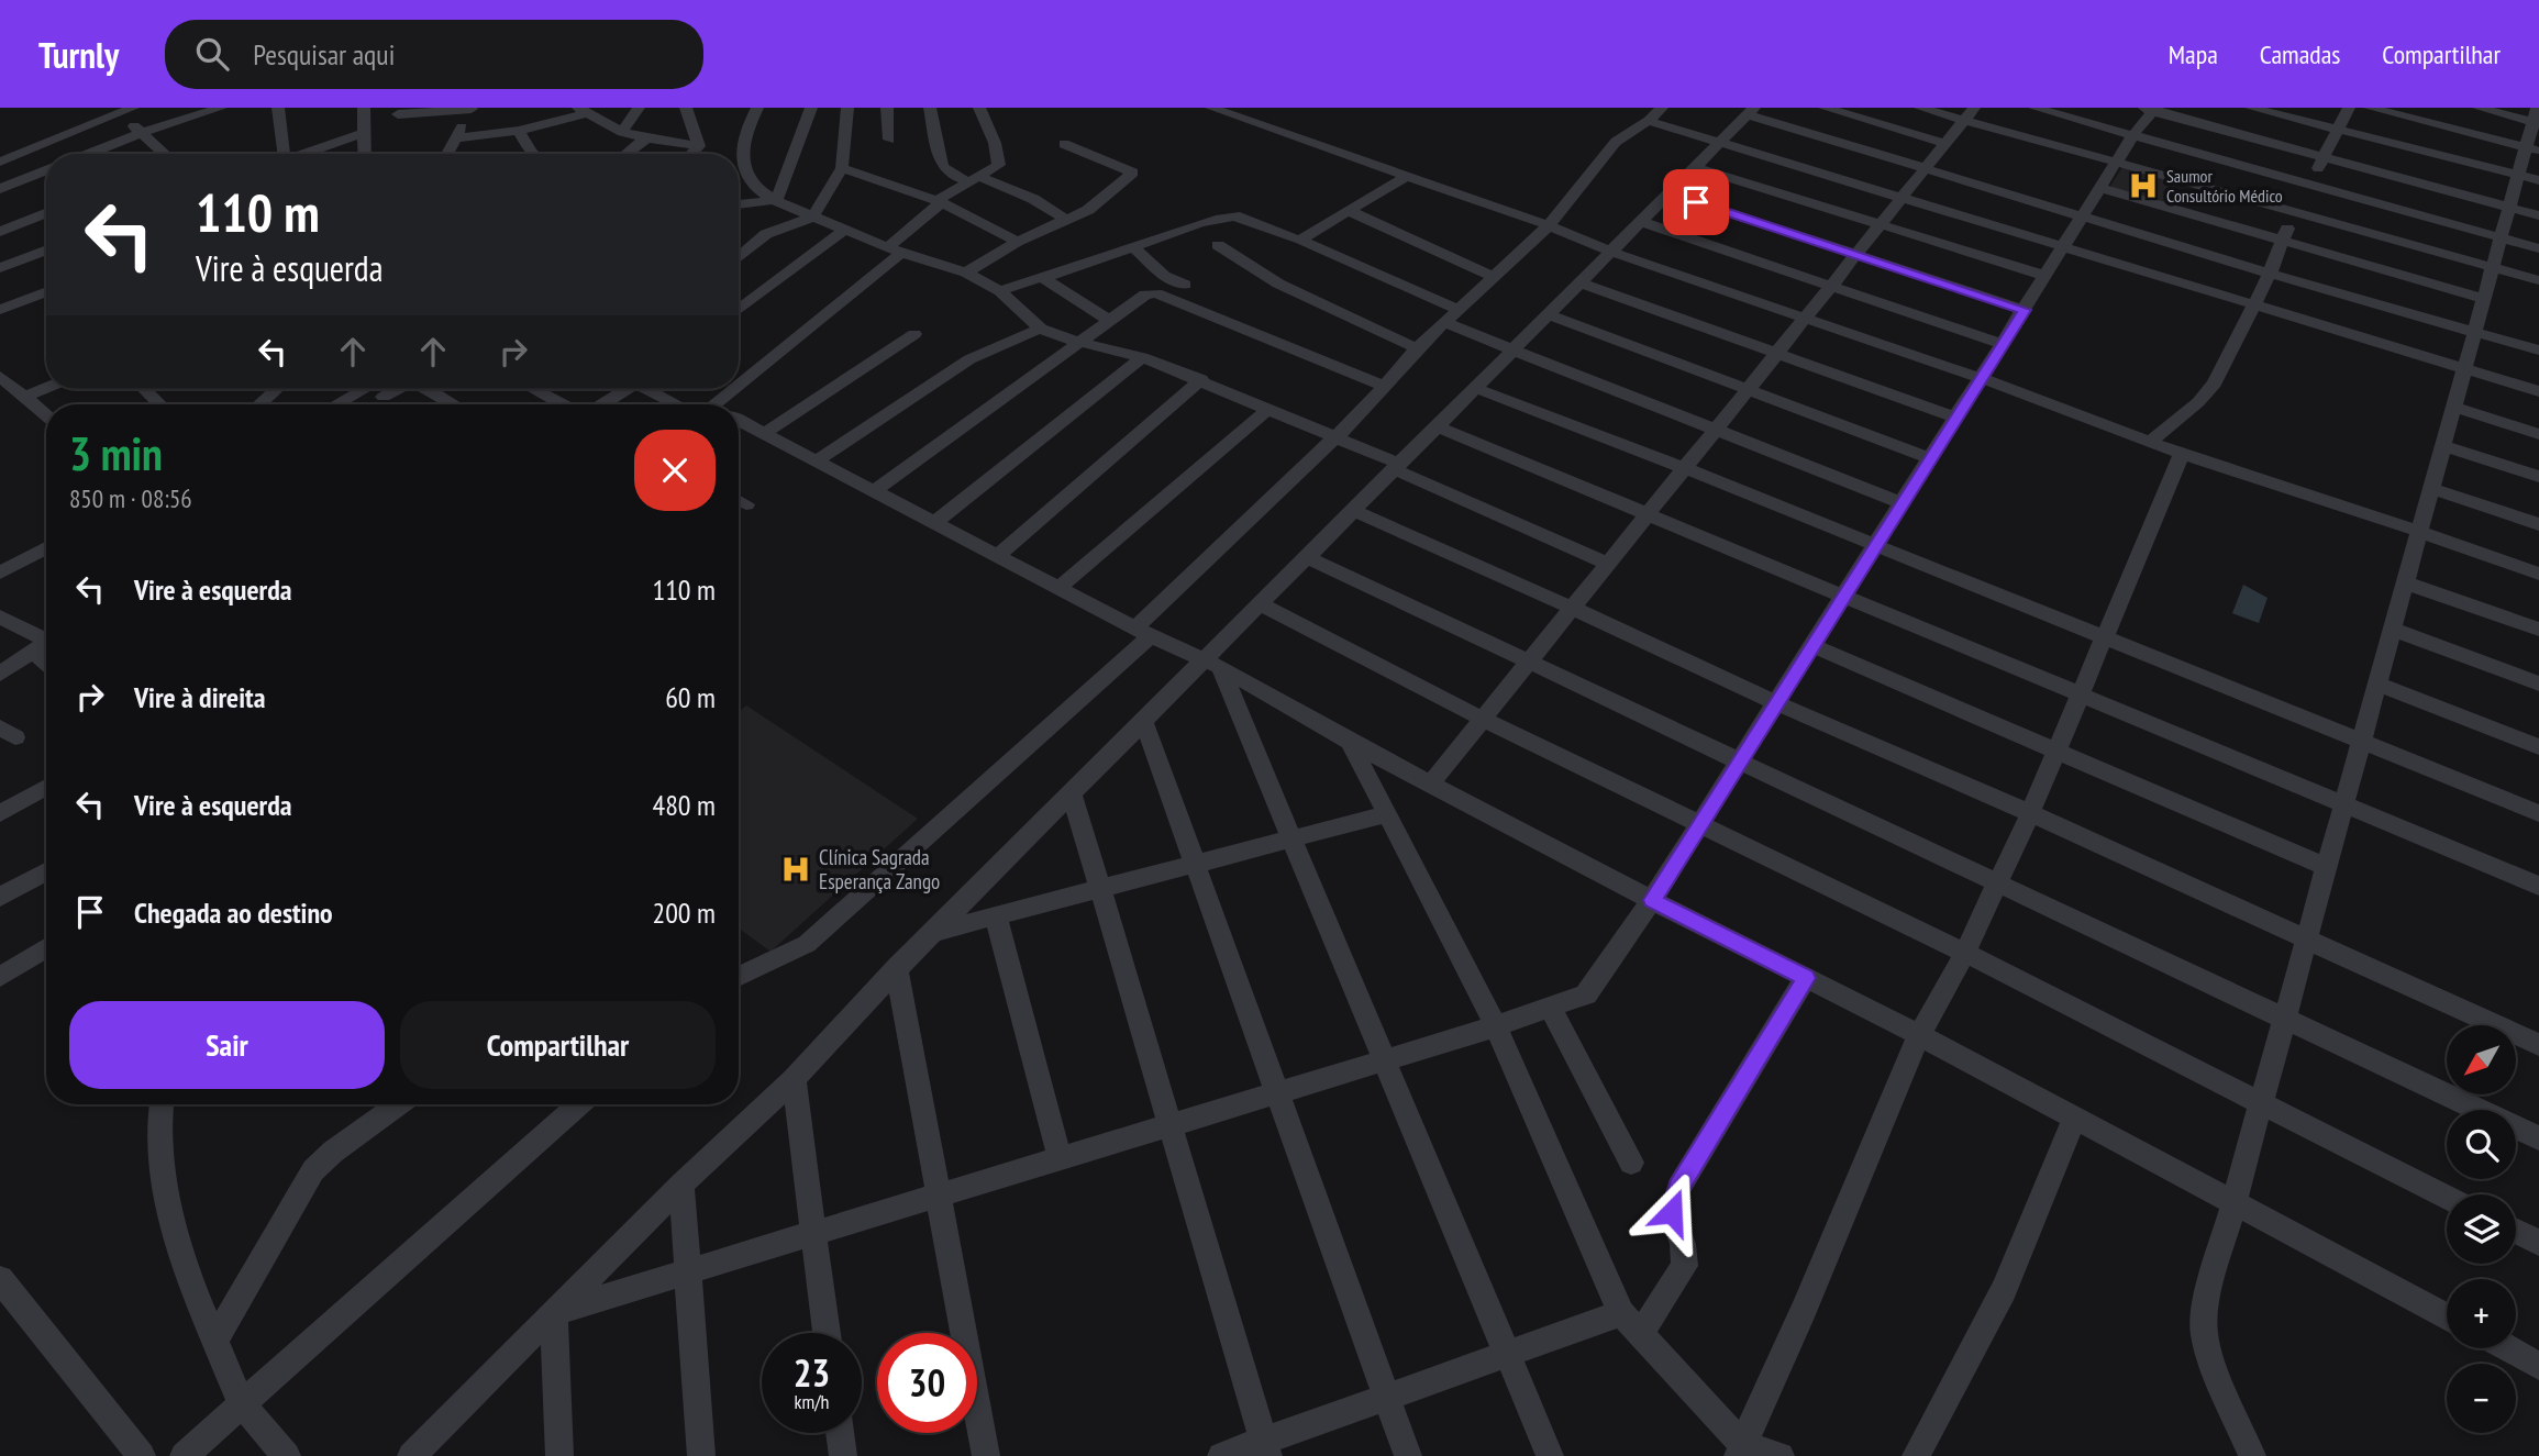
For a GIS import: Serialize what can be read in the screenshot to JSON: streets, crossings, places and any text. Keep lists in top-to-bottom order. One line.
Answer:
{"places":{"hospital":["Saumor Consultório Médico","Clínica Sagrada Esperança Zango"]},"north":"bottom left","page":{"header":"Turnly","search":"Pesquisar aqui","nav":["Mapa","Camadas","Compartilhar"],"turn":["110 m","Vire à esquerda"],"heading":["3 min","850 m · 08:56"],"list":[{"name":"Vire à esquerda","value":"110 m"},{"name":"Vire à direita","value":"60 m"},{"name":"Vire à esquerda","value":"480 m"},{"name":"Chegada ao destino","value":"200 m"}],"buttons":["Sair","Compartilhar"],"map_buttons":["+","−"],"speed":"23 km/h","limit":"30"}}
